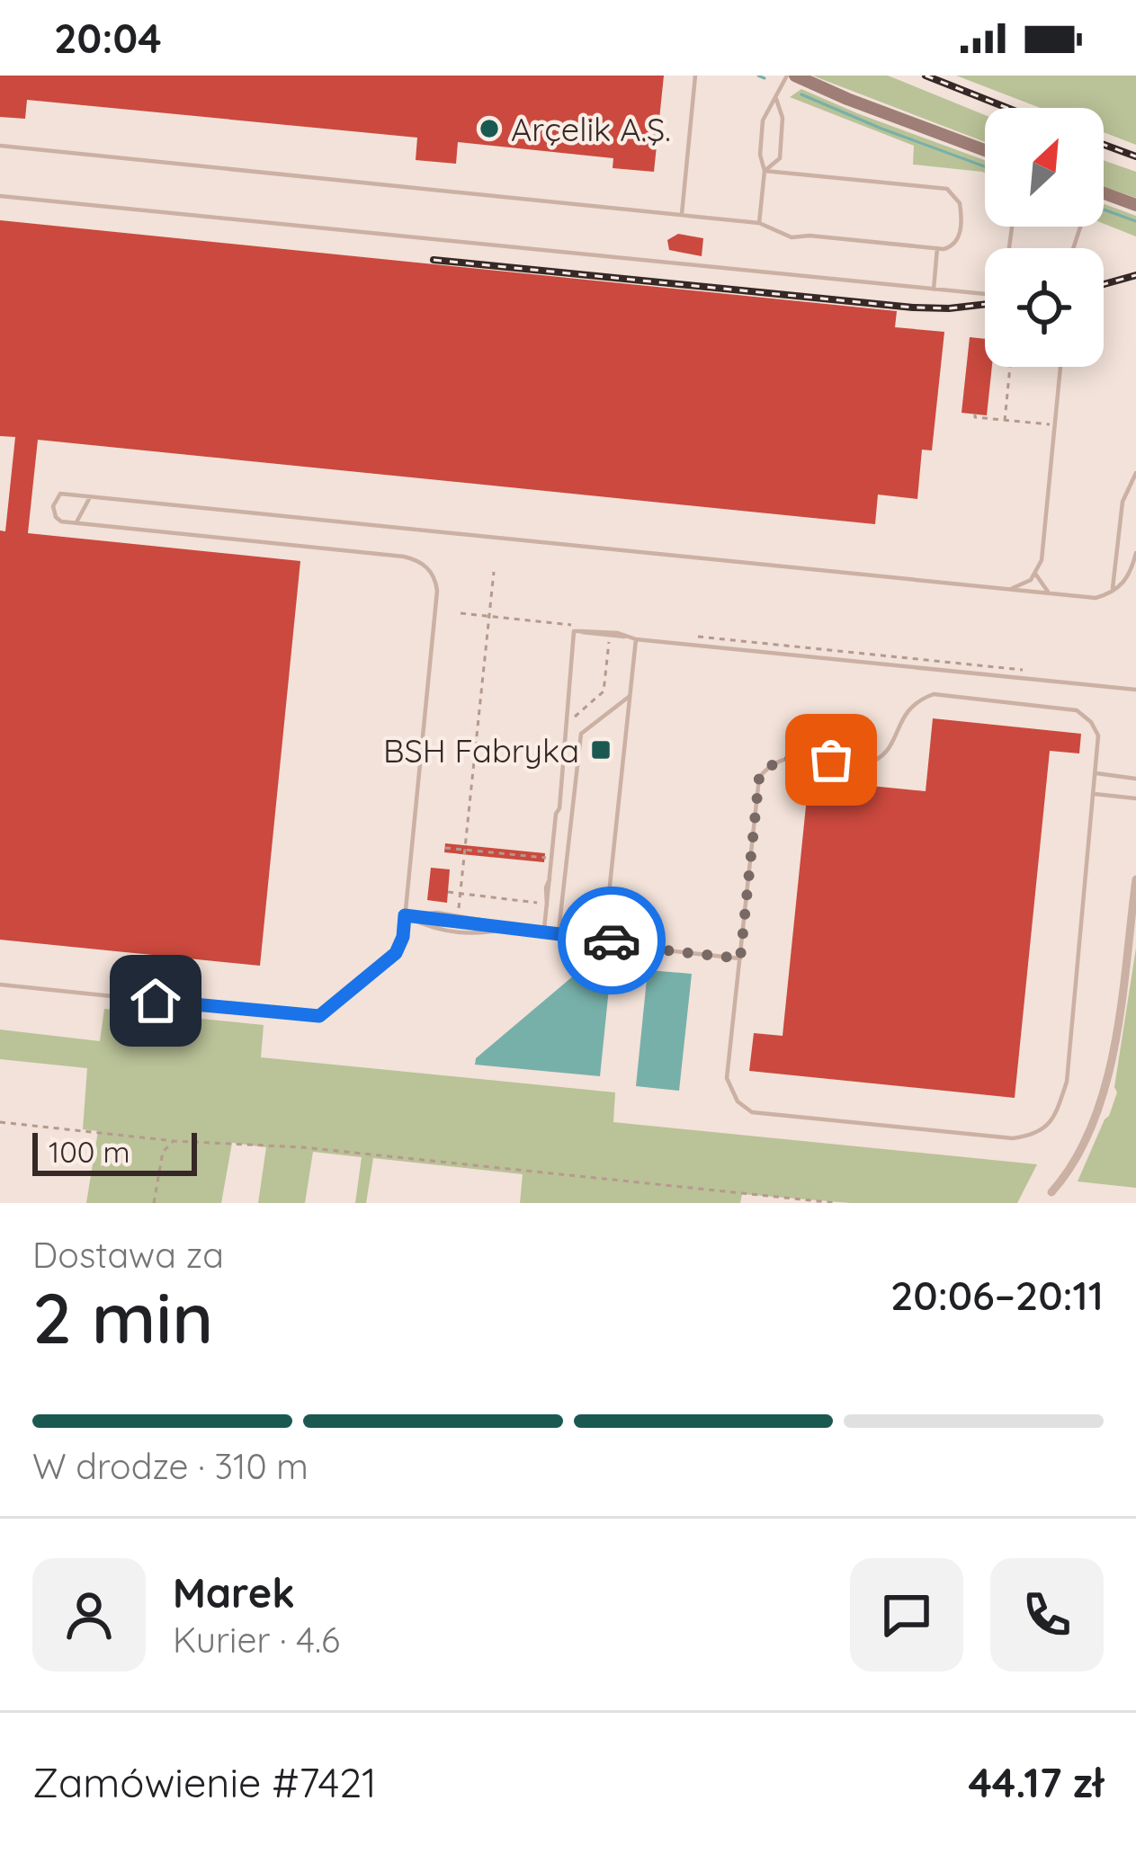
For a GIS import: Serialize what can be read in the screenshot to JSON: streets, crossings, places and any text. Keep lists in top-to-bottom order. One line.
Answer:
{"places":{"other":["Arçelik A.Ş."],"transit":["BSH Fabryka"]},"scale_bar":"100 m","north":"top right","page":{"status":"20:04","scale":"100 m","heading":["2 min","Dostawa za","20:06–20:11"],"panel":["Marek","Kurier · 4.6","Zamówienie #7421","44.17 zł"],"bar":"W drodze · 310 m"}}
